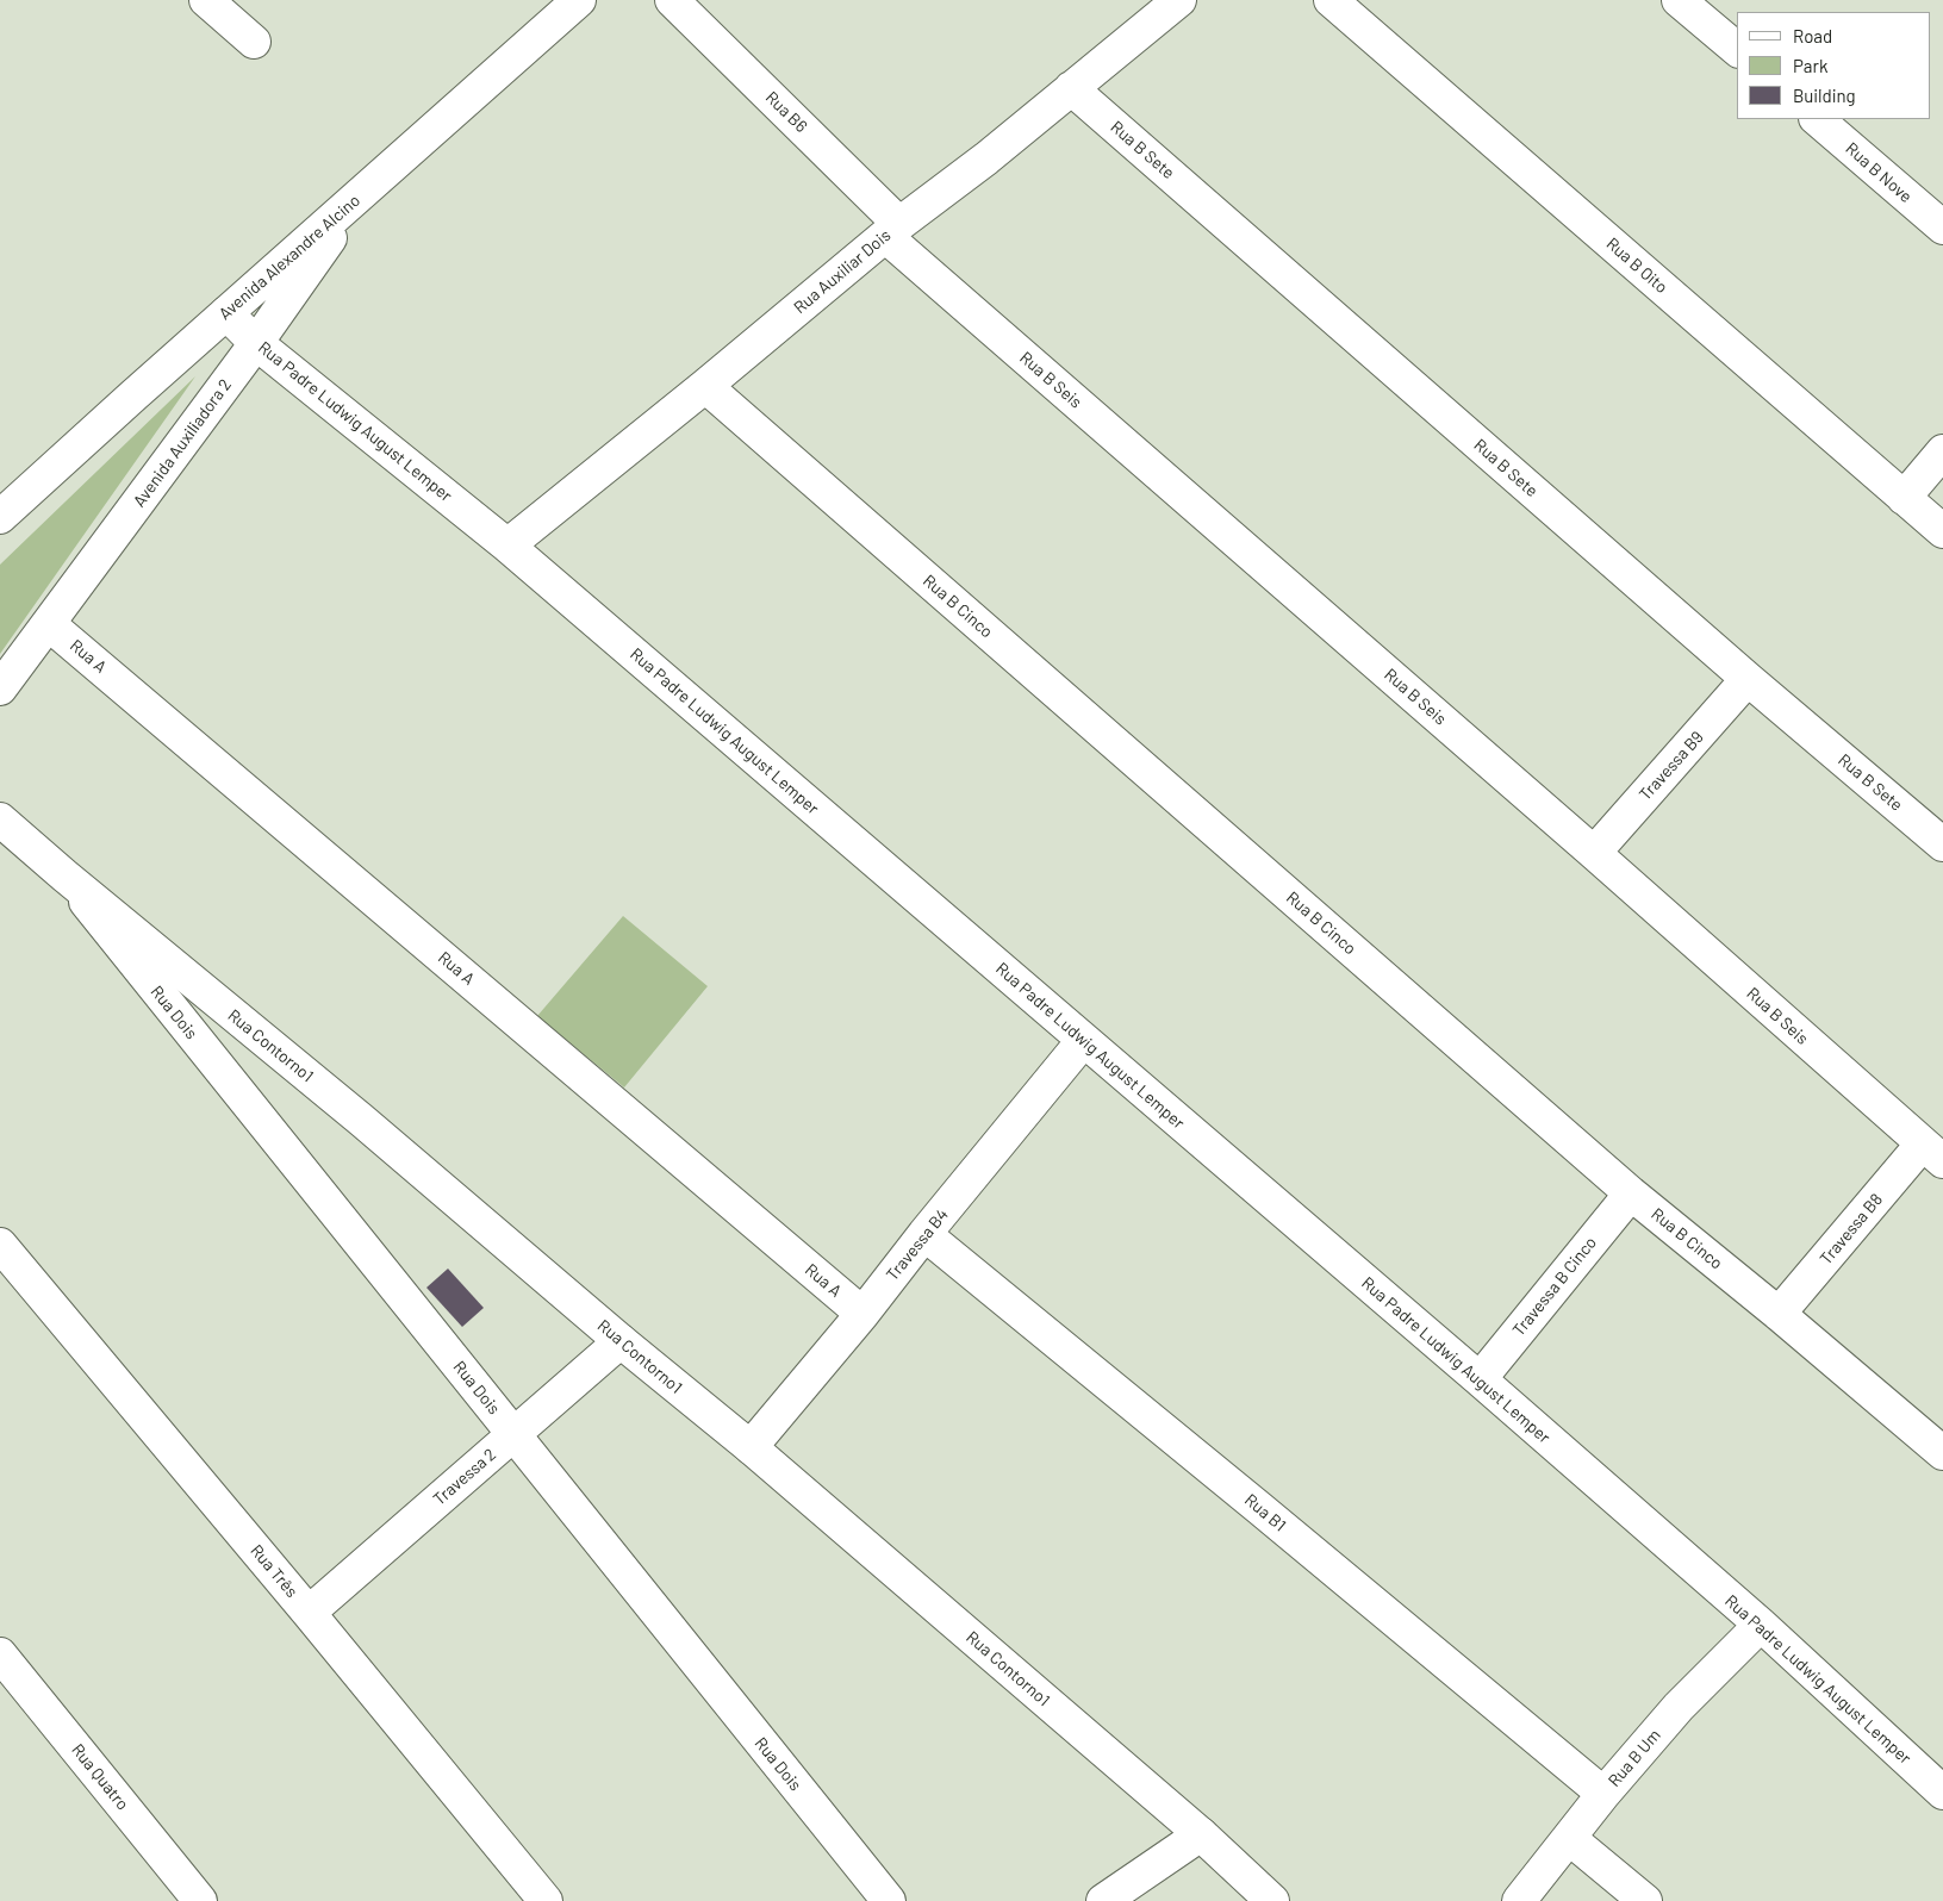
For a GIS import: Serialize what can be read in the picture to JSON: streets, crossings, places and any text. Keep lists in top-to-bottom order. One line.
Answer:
{"streets":{"street":["Rua B6","Rua B Sete","Rua B Nove","Avenida Alexandre Alcino","Rua B Oito","Rua Auxiliar Dois","Rua B Seis","Rua Padre Ludwig August Lemper","Avenida Auxiliadora 2","Rua B Cinco","Rua A","Travessa B9","Rua Dois","Rua Contorno1","Travessa B8","Travessa B4","Travessa B Cinco","Travessa 2","Rua B1","Rua Três","Rua B Um","Rua Quatro"]},"crossings":[["Rua B6","Rua Auxiliar Dois"],["Rua B6","Rua B Seis"],["Rua B Sete","Rua Auxiliar Dois"],["Rua B Sete","Travessa B9"],["Avenida Alexandre Alcino","Rua Padre Ludwig August Lemper"],["Avenida Alexandre Alcino","Avenida Auxiliadora 2"],["Rua Auxiliar Dois","Rua B Seis"],["Rua Auxiliar Dois","Rua Padre Ludwig August Lemper"],["Rua Auxiliar Dois","Rua B Cinco"],["Rua B Seis","Travessa B9"],["Rua B Seis","Travessa B8"],["Rua Padre Ludwig August Lemper","Avenida Auxiliadora 2"],["Rua Padre Ludwig August Lemper","Travessa B4"],["Rua Padre Ludwig August Lemper","Travessa B Cinco"],["Rua Padre Ludwig August Lemper","Rua B Um"],["Avenida Auxiliadora 2","Rua A"],["Rua B Cinco","Travessa B8"],["Rua B Cinco","Travessa B Cinco"],["Rua A","Travessa B4"],["Rua Dois","Rua Contorno1"],["Rua Dois","Travessa 2"],["Rua Contorno1","Travessa B4"],["Rua Contorno1","Travessa 2"],["Travessa B4","Rua B1"],["Travessa 2","Rua Três"],["Rua B1","Rua B Um"]],"legend":["Road","Park","Building"]}
